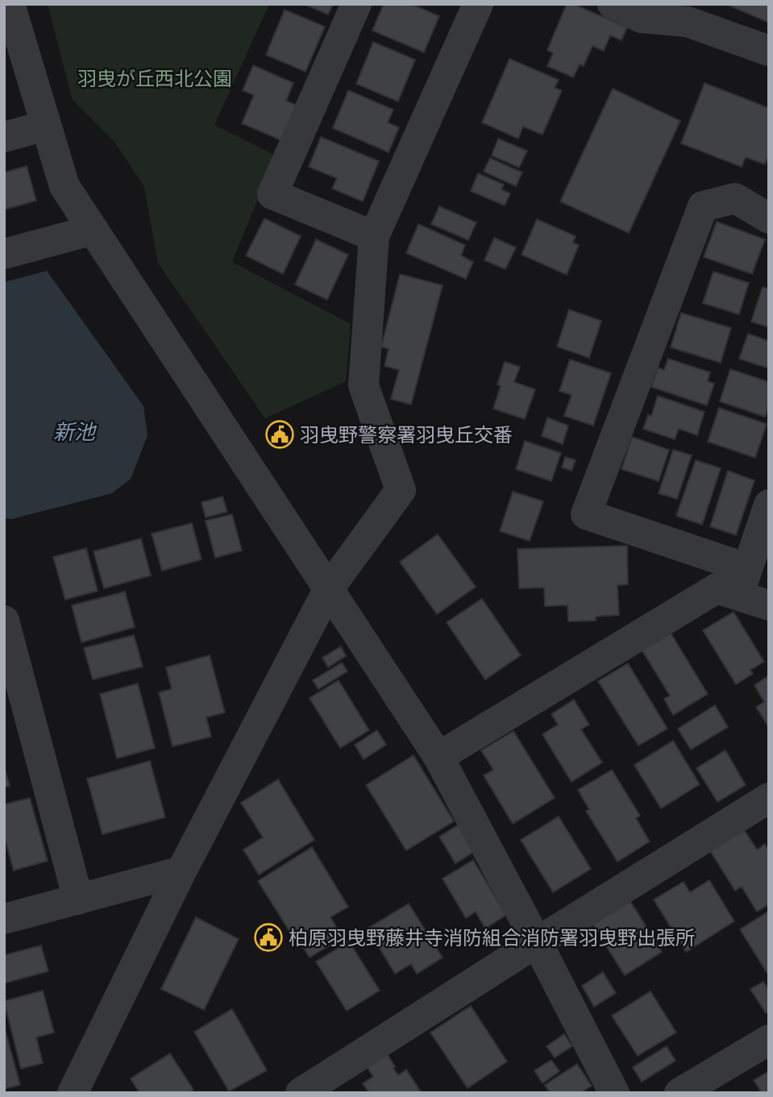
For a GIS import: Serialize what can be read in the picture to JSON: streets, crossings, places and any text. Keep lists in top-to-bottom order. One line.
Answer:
{"water":["新池"],"parks":["羽曳が丘西北公園"],"places":{"public building":["羽曳野警察署羽曳丘交番","柏原羽曳野藤井寺消防組合消防署羽曳野出張所"]}}
